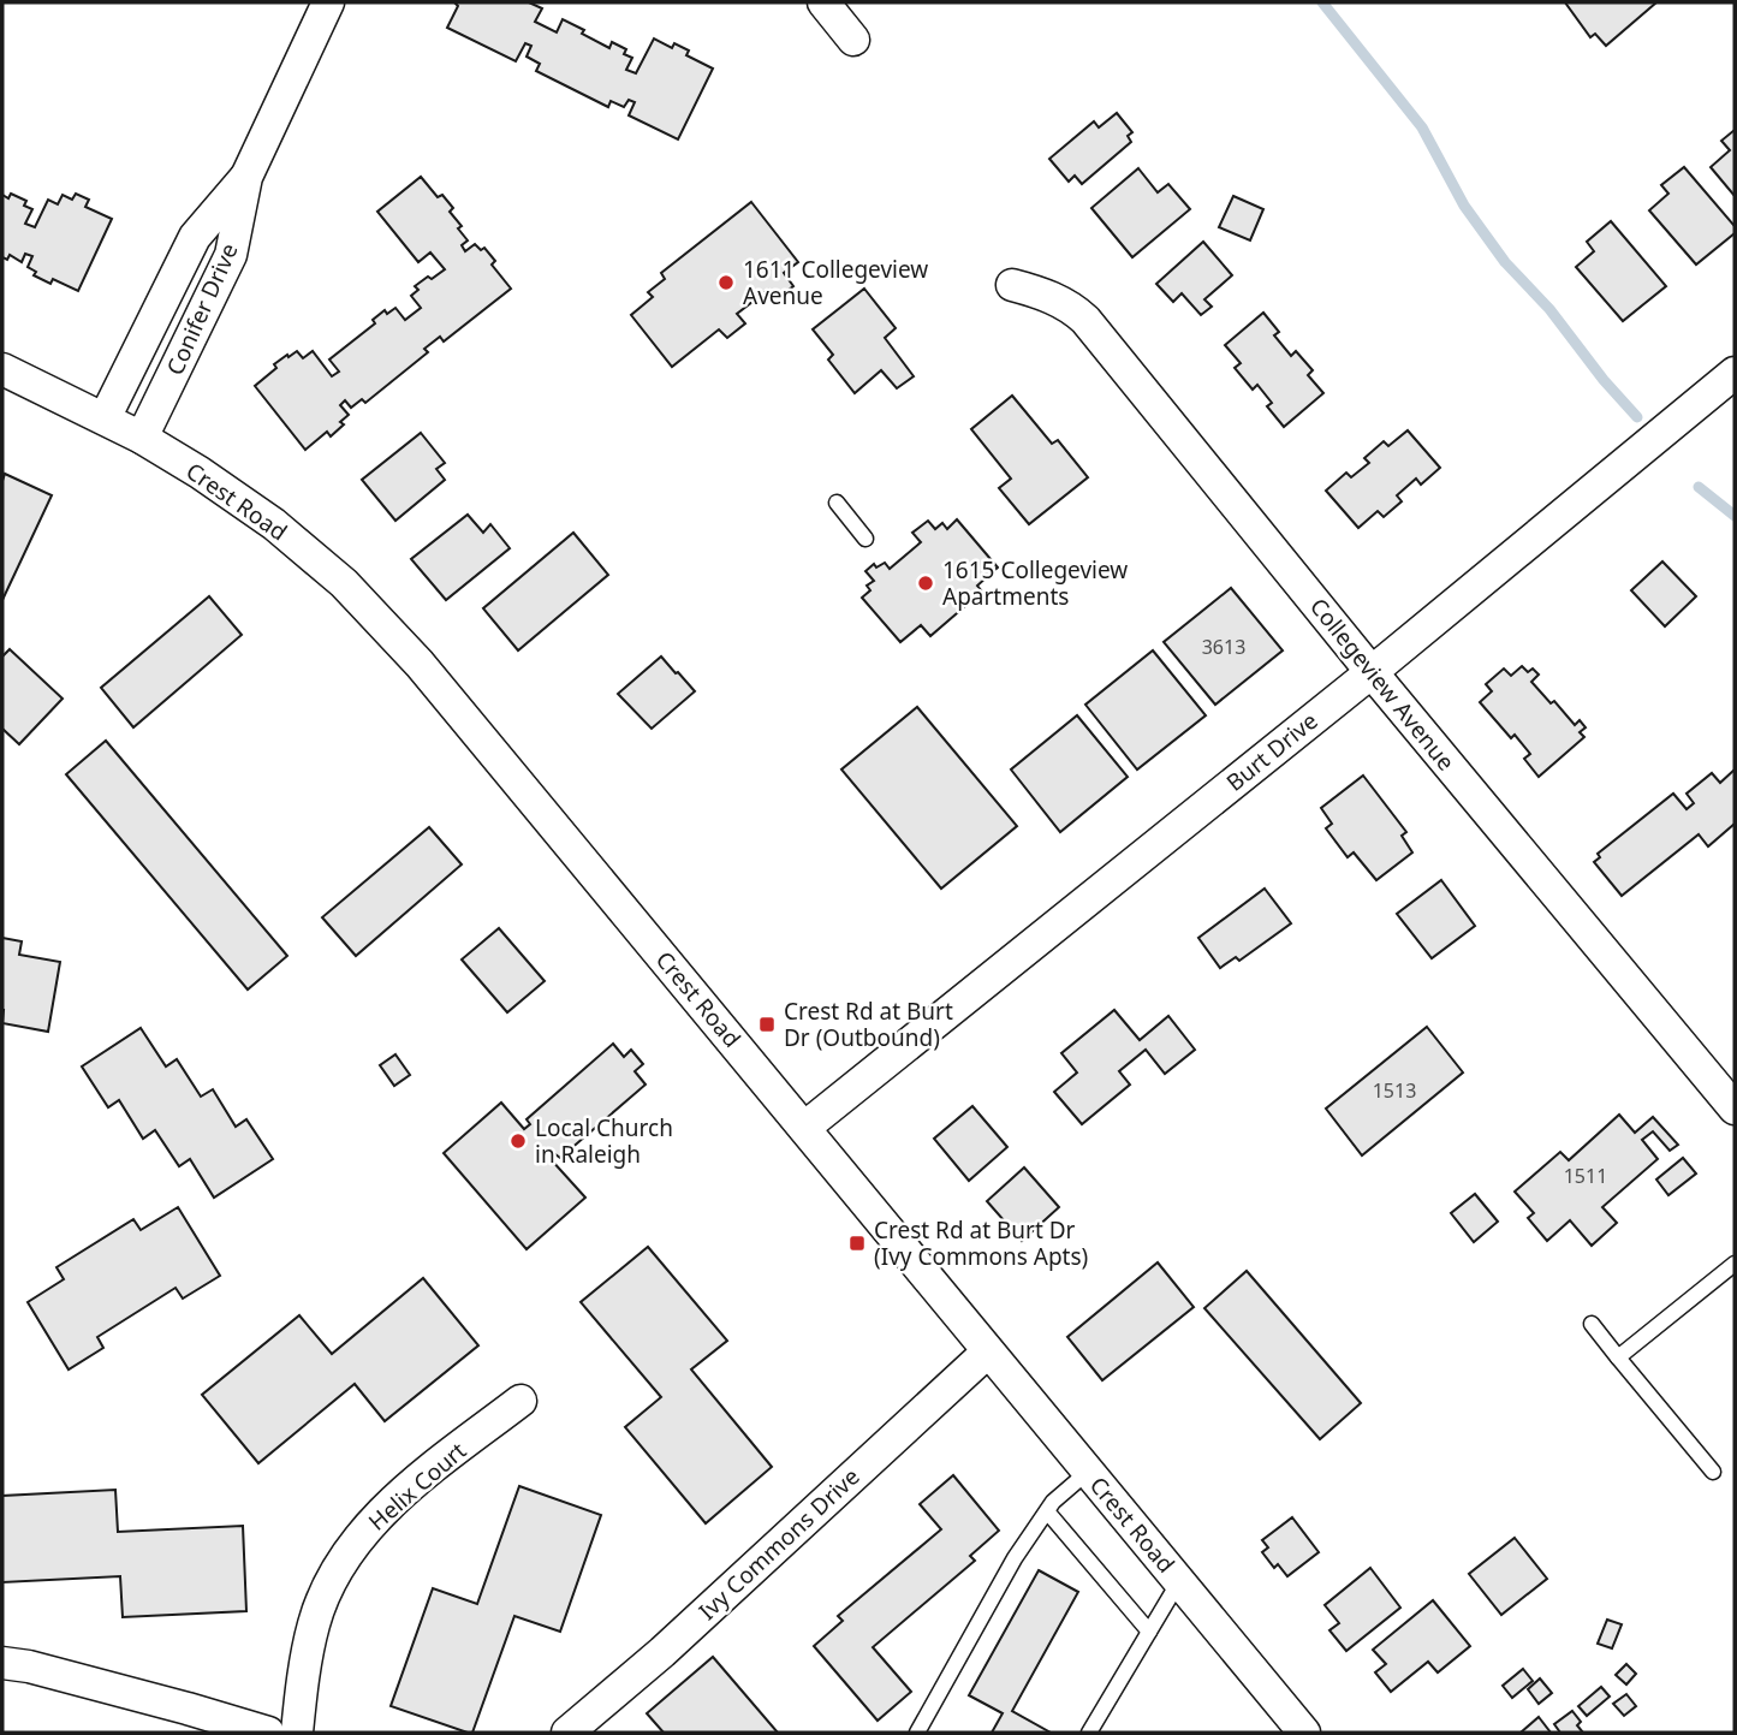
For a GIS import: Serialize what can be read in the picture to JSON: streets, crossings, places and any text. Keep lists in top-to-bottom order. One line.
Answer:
{"streets":{"street":["Conifer Drive","Crest Road","Collegeview Avenue","Burt Drive","Helix Court","Ivy Commons Drive"]},"crossings":[["Conifer Drive","Crest Road"],["Crest Road","Burt Drive"],["Crest Road","Ivy Commons Drive"],["Collegeview Avenue","Burt Drive"]],"places":{"other":["1611 Collegeview Avenue","1615 Collegeview Apartments","Local Church in Raleigh"],"transit":["Crest Rd at Burt Dr (Outbound)","Crest Rd at Burt Dr (Ivy Commons Apts)"]},"house_numbers":["3613","1513","1511"]}
